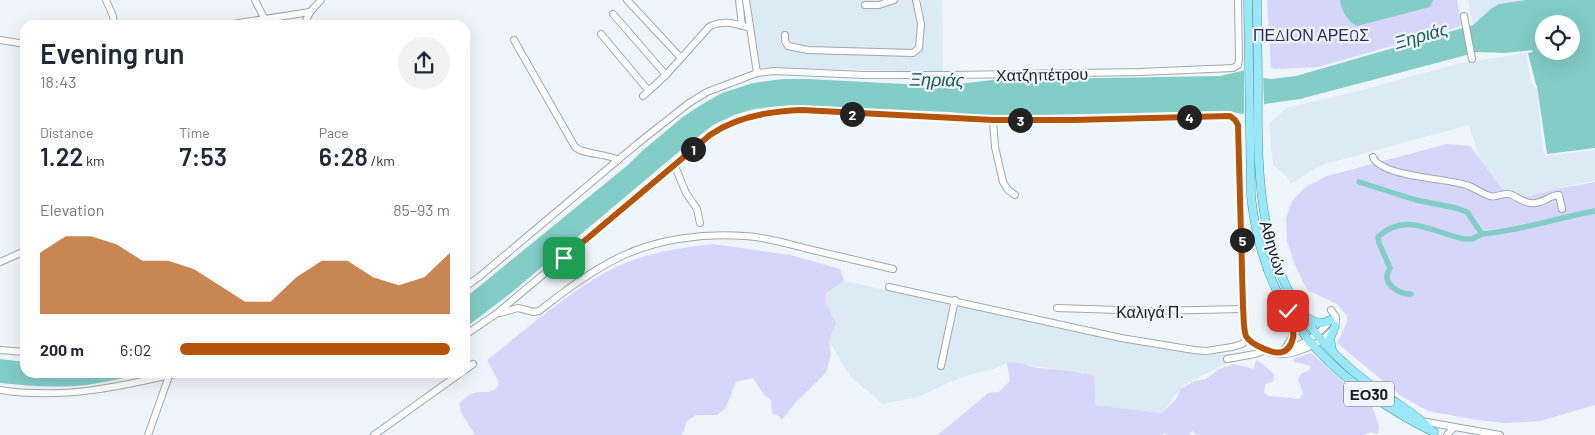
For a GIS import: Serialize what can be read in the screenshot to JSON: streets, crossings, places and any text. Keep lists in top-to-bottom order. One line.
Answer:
{"streets":{"main road":["Αθηνών","ΕΟ30"],"street":["Χατζηπέτρου","Καλιγά Π."]},"crossings":[["Αθηνών","Καλιγά Π."]],"water":["Ξηριάς"],"parks":["ΠΕΔΙΟΝ ΑΡΕΩΣ"],"page":{"heading":["Evening run","18:43"],"pins":["2","4","3","1","5"],"stats":[["Distance","1.22 km"],["Time","7:53"],["Pace","6:28 /km"]],"chart":["Elevation","85–93 m"],"list":[{"name":"200 m","note":"6:02"}]}}
